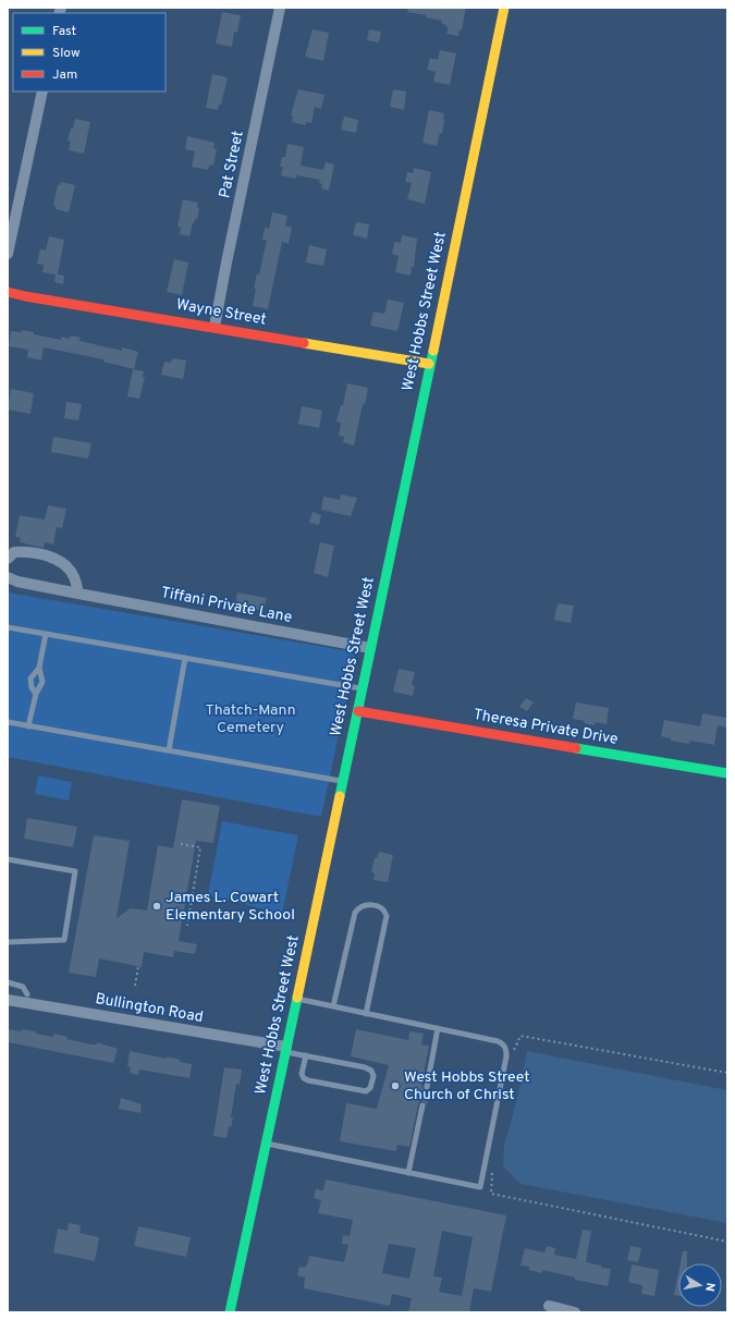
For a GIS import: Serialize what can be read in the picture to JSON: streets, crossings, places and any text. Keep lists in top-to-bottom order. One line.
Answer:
{"streets":{"street":["Pat Street","West Hobbs Street West","Wayne Street","Tiffani Private Lane","Theresa Private Drive","Bullington Road"]},"crossings":[["Pat Street","Wayne Street"],["West Hobbs Street West","Wayne Street"],["West Hobbs Street West","Tiffani Private Lane"],["West Hobbs Street West","Theresa Private Drive"],["West Hobbs Street West","Bullington Road"]],"parks":["Thatch-Mann Cemetery"],"places":["James L. Cowart Elementary School","West Hobbs Street Church of Christ"],"legend":["Fast","Slow","Jam"],"north":"right"}
